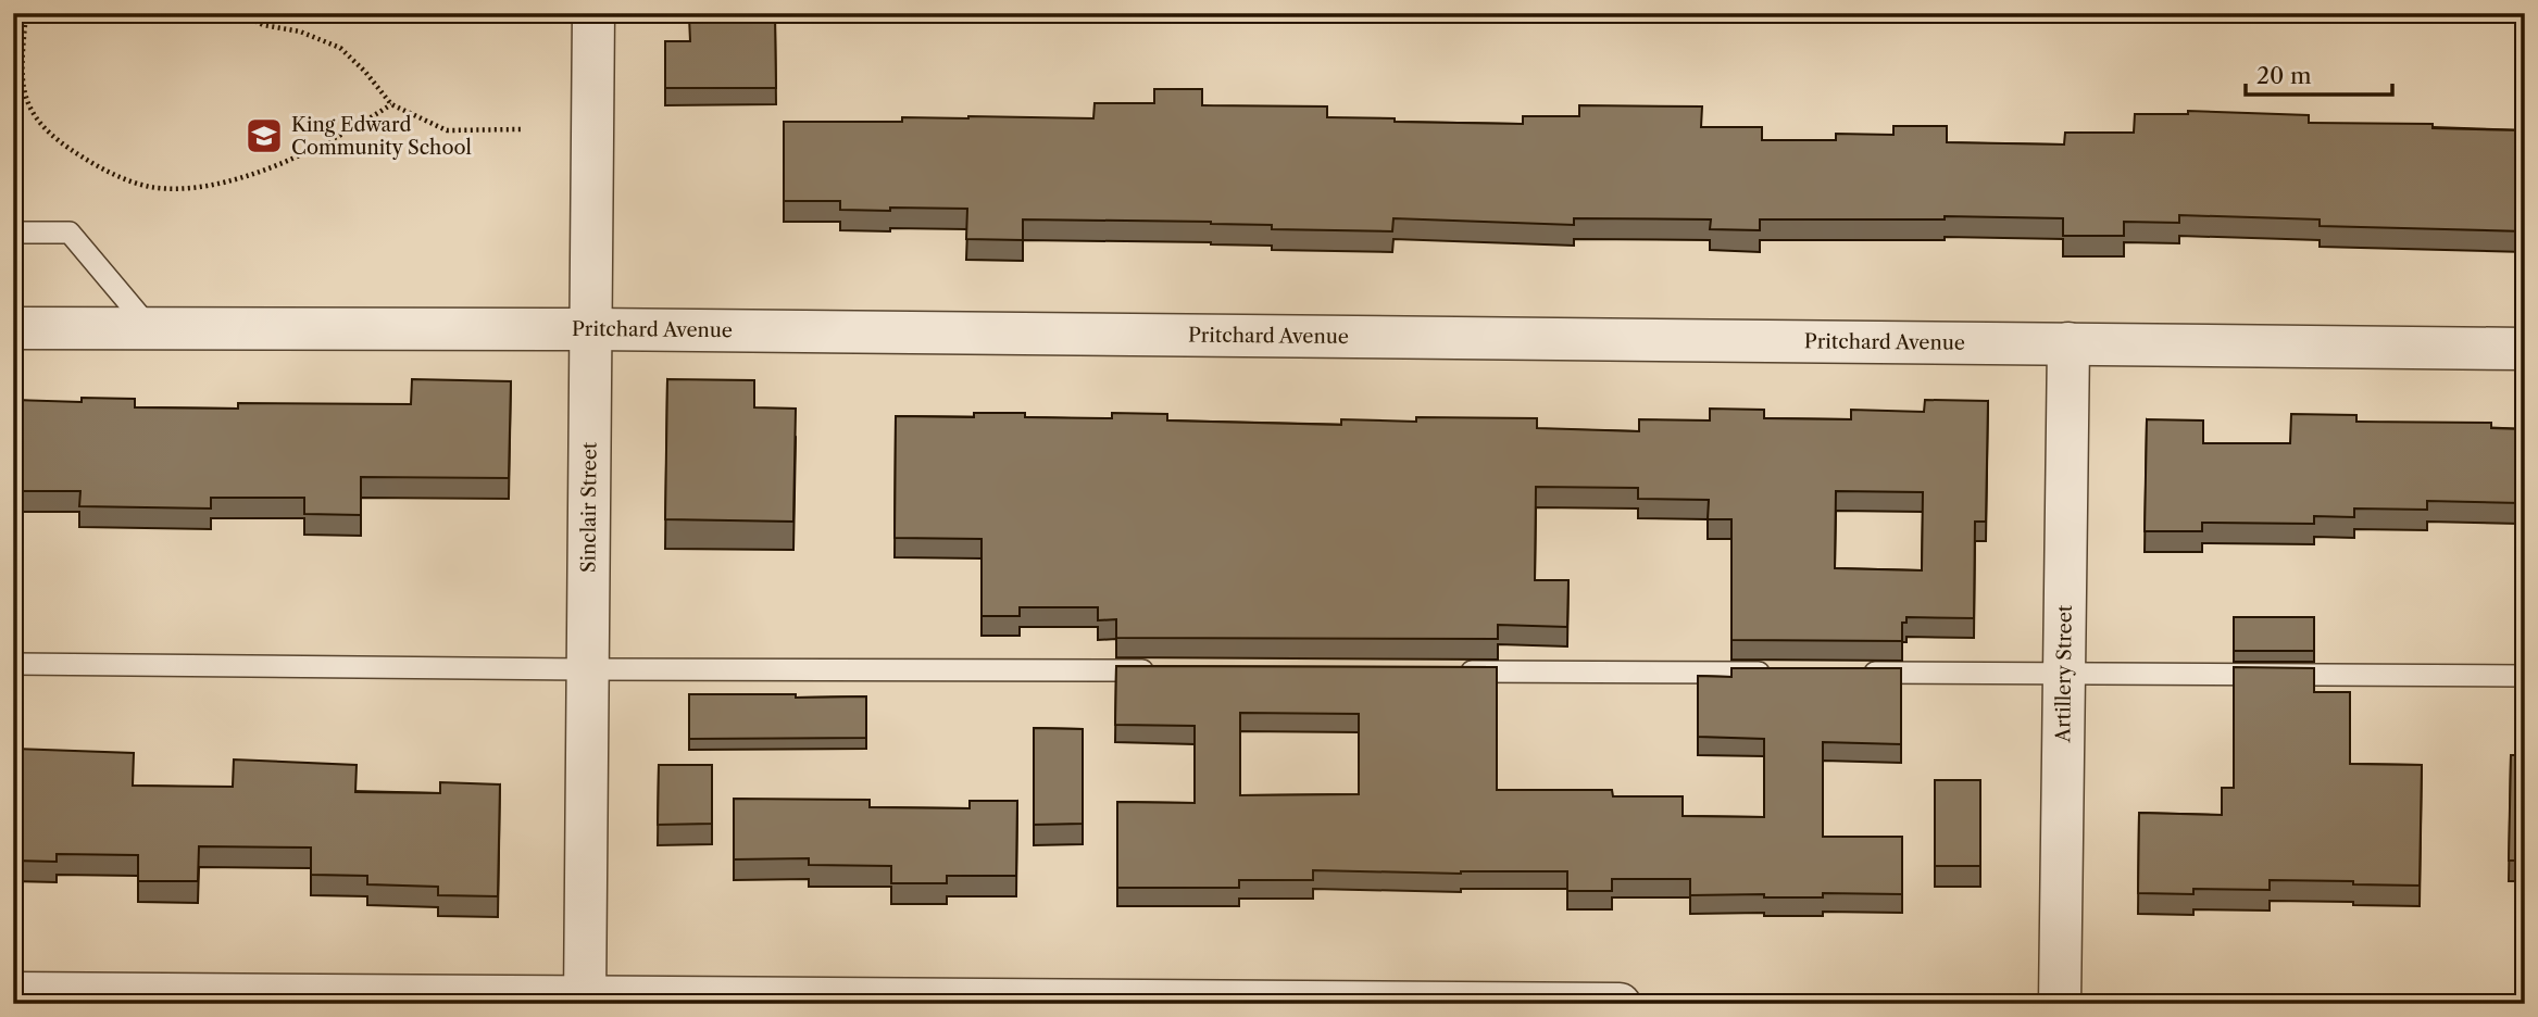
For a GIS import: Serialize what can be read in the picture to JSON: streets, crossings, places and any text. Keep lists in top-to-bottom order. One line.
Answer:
{"streets":{"street":["Pritchard Avenue","Sinclair Street","Artillery Street"]},"crossings":[["Pritchard Avenue","Sinclair Street"],["Pritchard Avenue","Artillery Street"]],"places":{"school or university":["King Edward Community School"]},"scale_bar":"20 m"}
